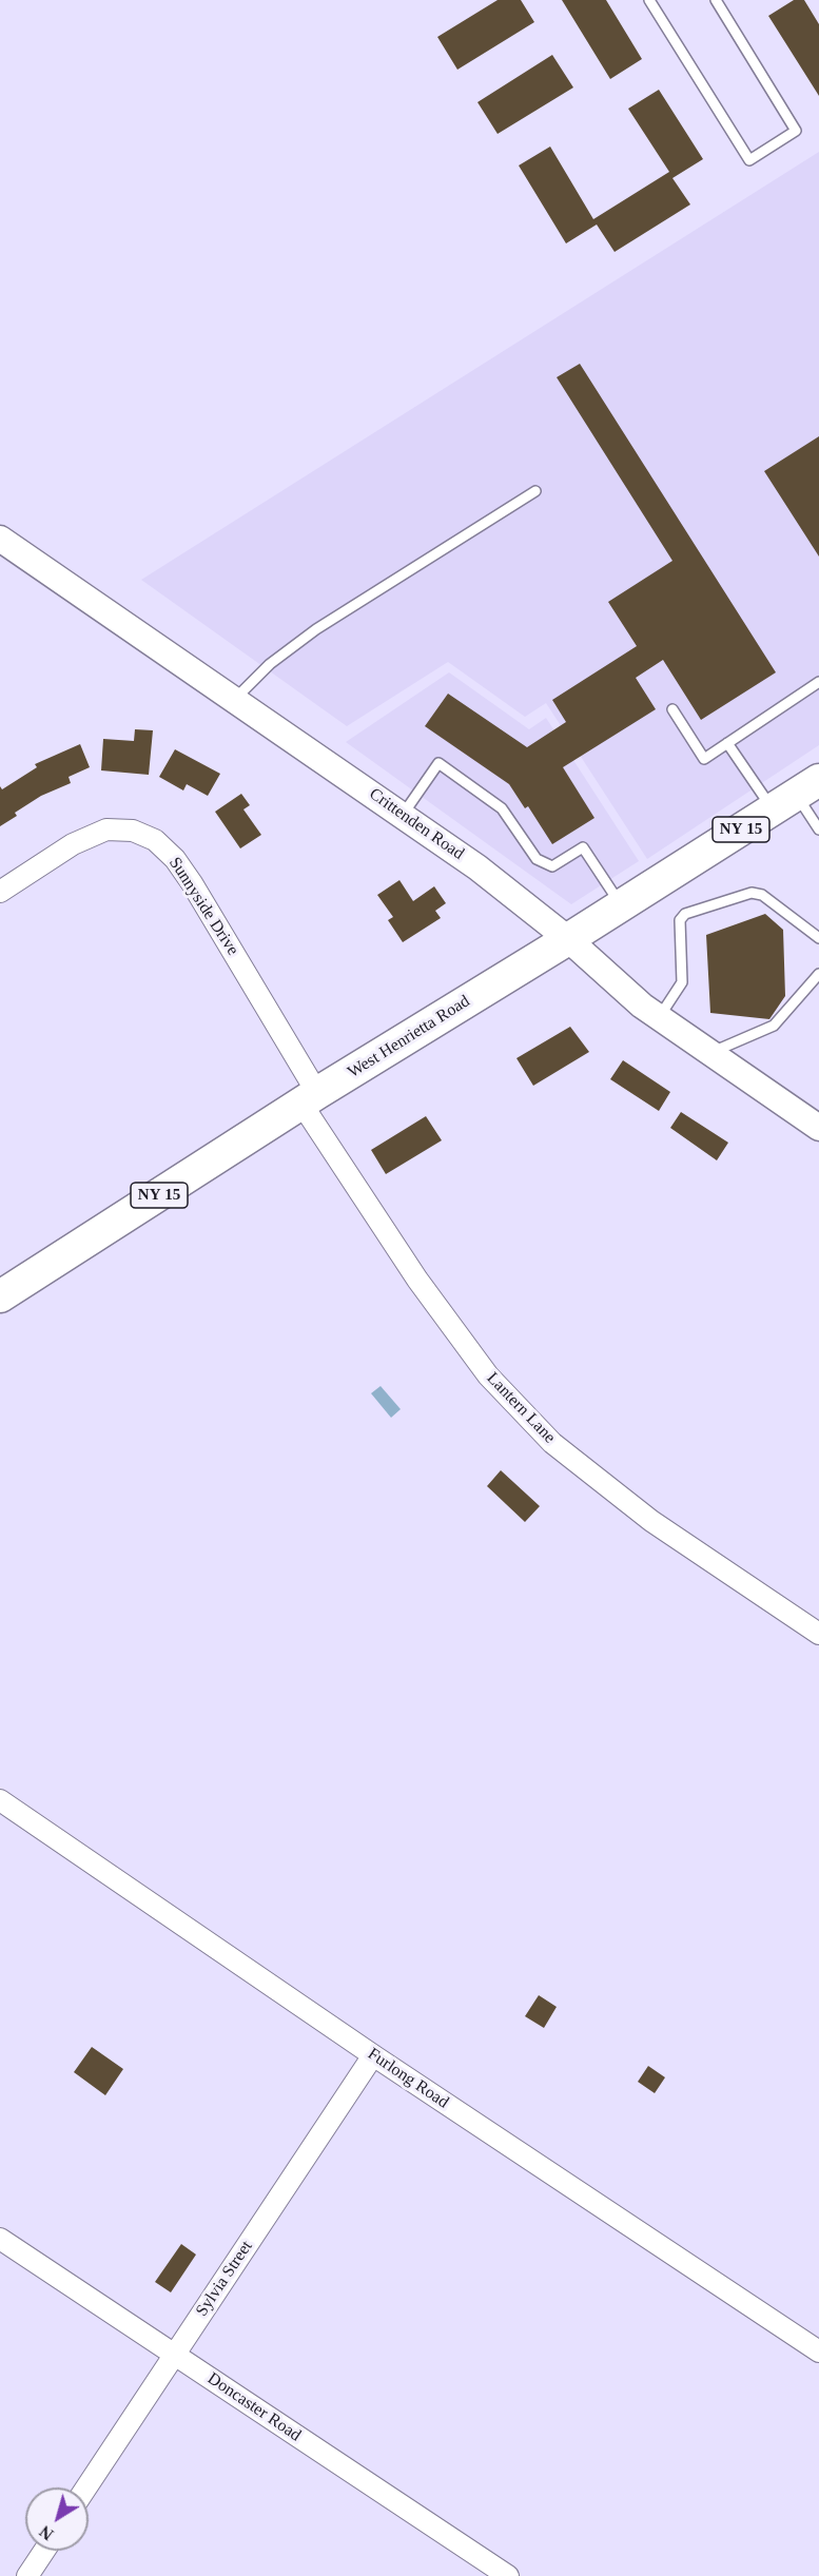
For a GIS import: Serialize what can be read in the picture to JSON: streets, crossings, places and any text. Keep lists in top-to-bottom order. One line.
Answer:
{"streets":{"main road":["NY 15","West Henrietta Road"],"street":["Crittenden Road","Sunnyside Drive","Lantern Lane","Furlong Road","Sylvia Street","Doncaster Road"]},"crossings":[["Crittenden Road","West Henrietta Road"],["Sunnyside Drive","West Henrietta Road"],["Sunnyside Drive","Lantern Lane"],["West Henrietta Road","Lantern Lane"],["Furlong Road","Sylvia Street"],["Sylvia Street","Doncaster Road"]],"north":"bottom left"}
